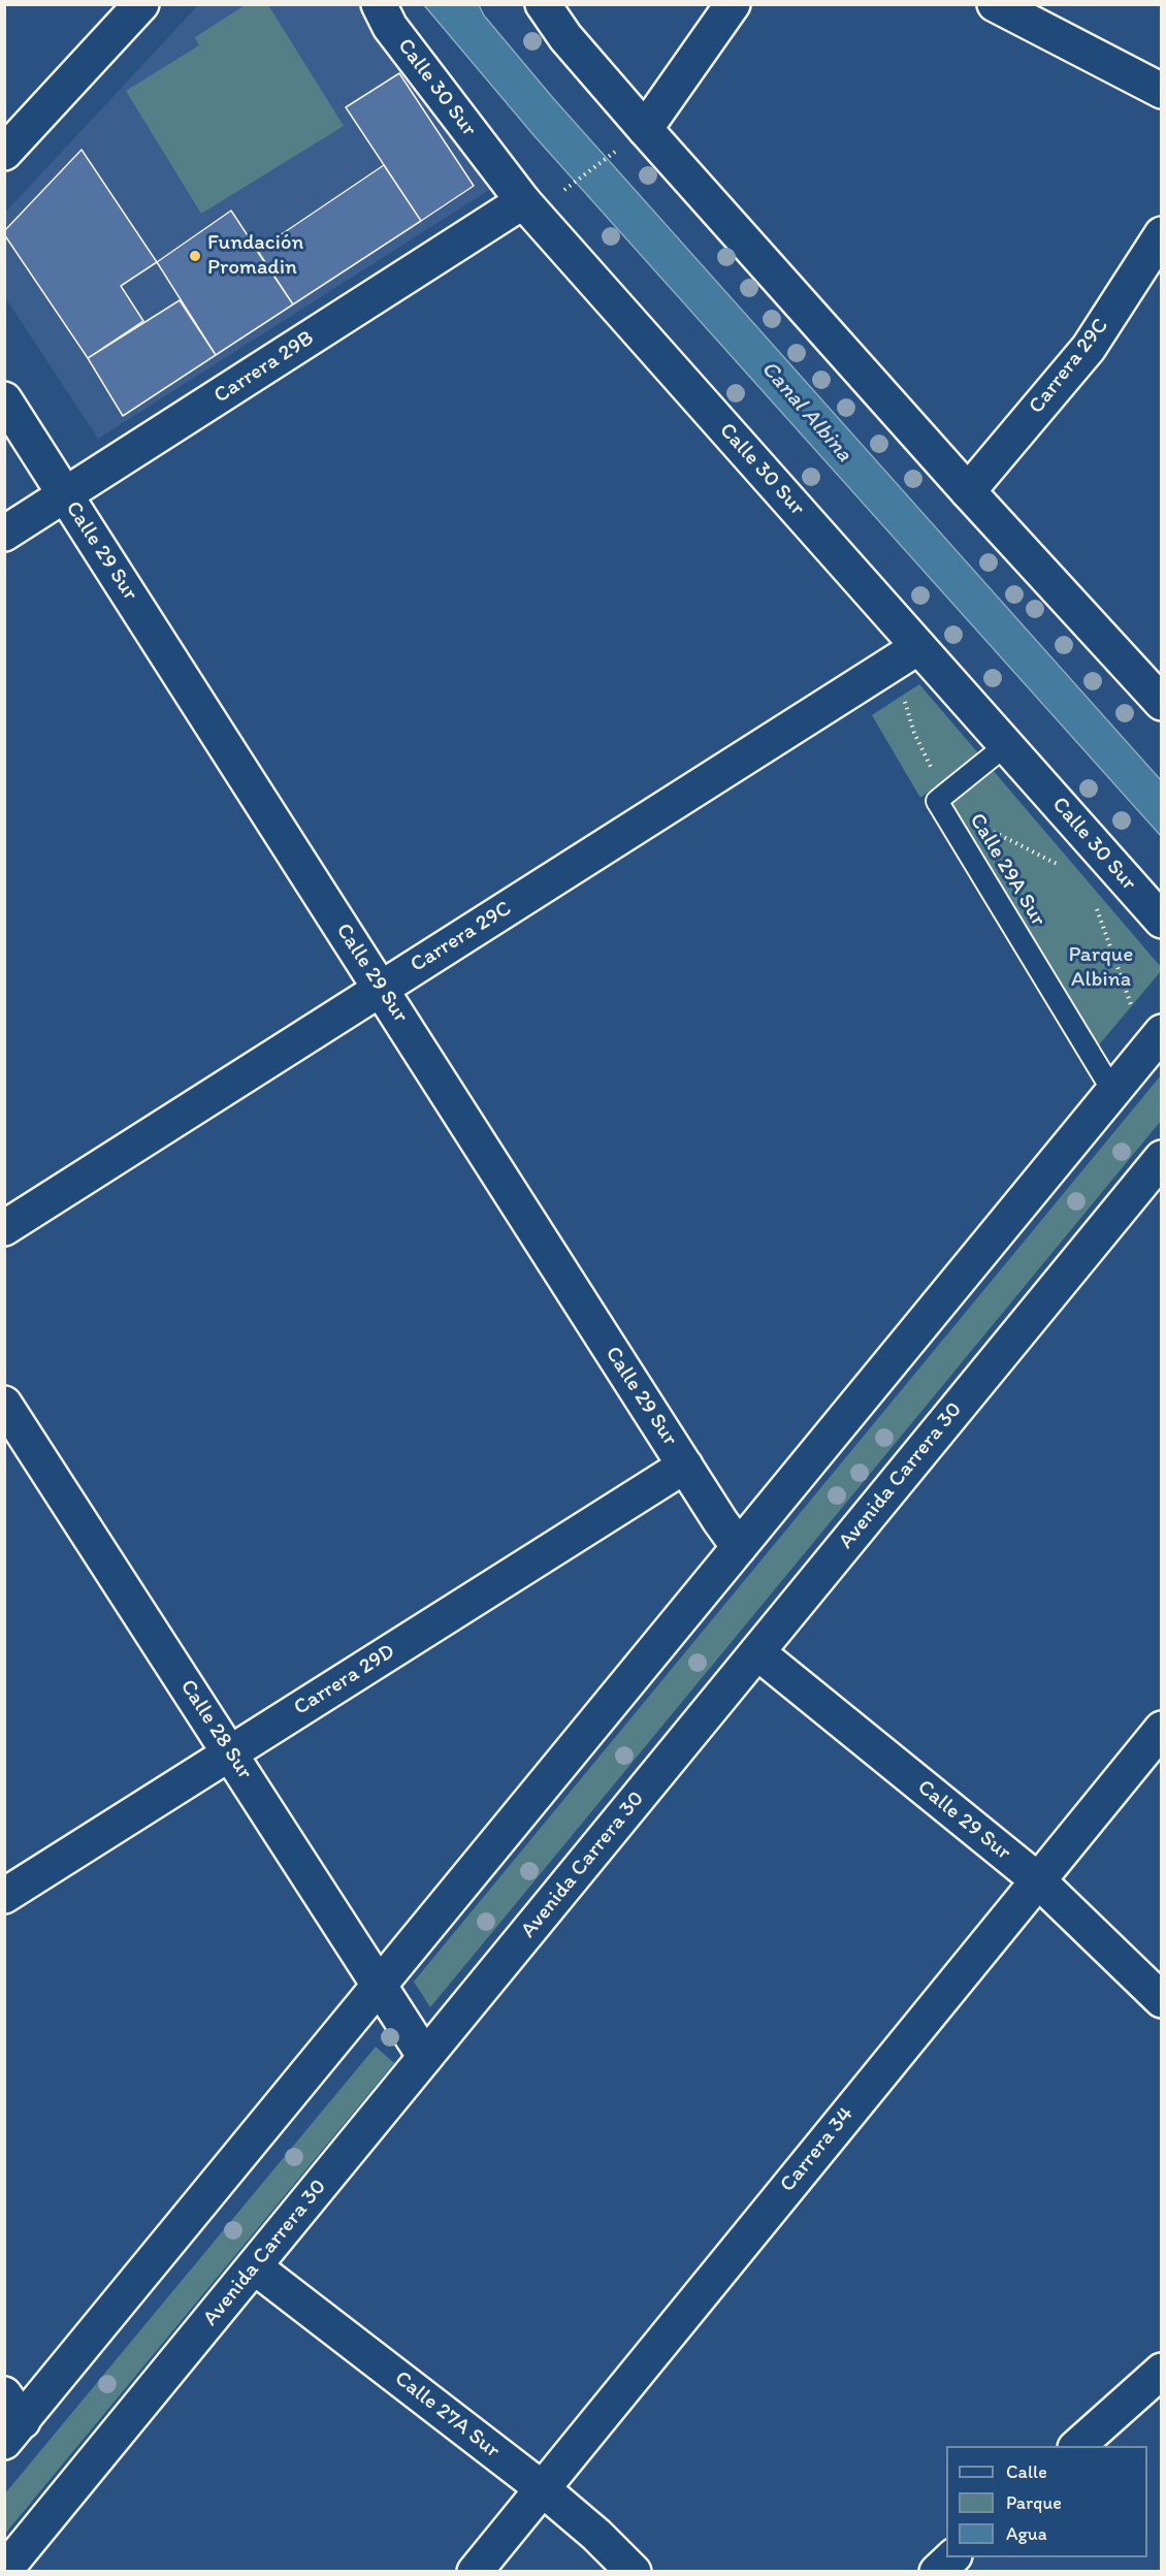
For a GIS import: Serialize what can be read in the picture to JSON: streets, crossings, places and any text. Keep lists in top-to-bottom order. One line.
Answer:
{"streets":{"street":["Calle 30 Sur","Carrera 29C","Carrera 29B","Calle 29 Sur","Avenida Carrera 30","Carrera 29D","Calle 28 Sur","Carrera 34","Calle 27A Sur"],"lane":["Calle 29A Sur"]},"crossings":[["Calle 30 Sur","Carrera 29C"],["Calle 30 Sur","Carrera 29B"],["Carrera 29C","Calle 29 Sur"],["Carrera 29B","Calle 29 Sur"],["Calle 29 Sur","Avenida Carrera 30"],["Calle 29 Sur","Carrera 29D"],["Calle 29 Sur","Carrera 34"],["Avenida Carrera 30","Calle 28 Sur"],["Avenida Carrera 30","Calle 27A Sur"],["Carrera 29D","Calle 28 Sur"],["Carrera 34","Calle 27A Sur"]],"water":["Canal Albina"],"parks":["Parque Albina"],"places":["Fundación Promadin"],"legend":["Calle","Parque","Agua"]}
